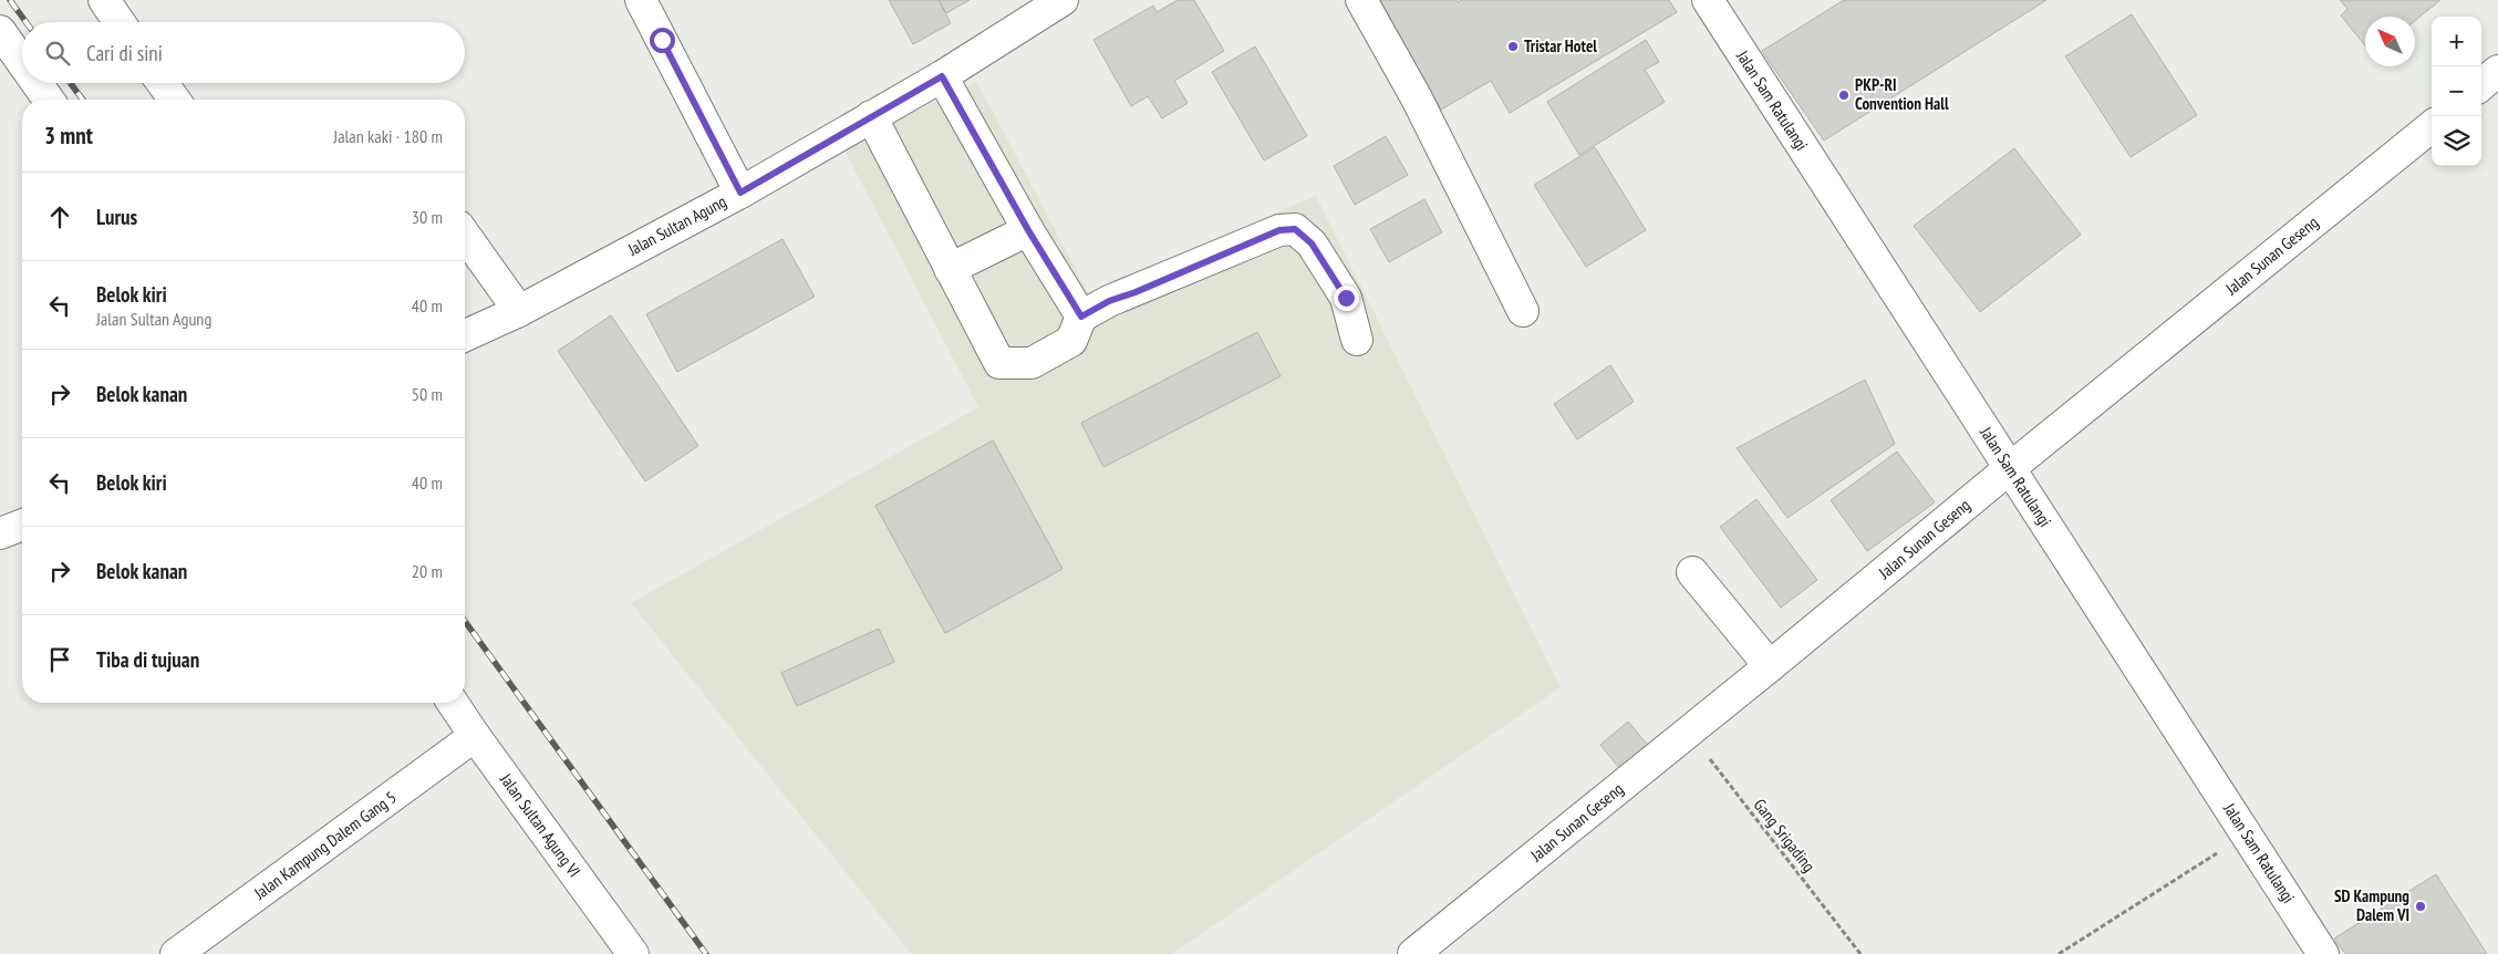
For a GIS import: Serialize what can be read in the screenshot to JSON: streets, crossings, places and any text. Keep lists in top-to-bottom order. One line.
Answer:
{"streets":{"street":["Jalan Sam Ratulangi","Jalan Sultan Agung","Jalan Sunan Geseng","Jalan Sultan Agung VI","Jalan Kampung Dalem Gang 5"],"path":["Gang Srigading"]},"crossings":[["Jalan Sam Ratulangi","Jalan Sunan Geseng"],["Jalan Sunan Geseng","Gang Srigading"],["Jalan Sultan Agung VI","Jalan Kampung Dalem Gang 5"]],"places":["Tristar Hotel","PKP-RI Convention Hall","SD Kampung Dalem VI"],"north":"top left","page":{"map_buttons":["+","−"],"search":"Cari di sini","heading":["3 mnt","Jalan kaki · 180 m"],"list":[["Lurus","30 m"],["Belok kiri","Jalan Sultan Agung","40 m"],["Belok kanan","50 m"],["Belok kiri","40 m"],["Belok kanan","20 m"],"Tiba di tujuan"]}}
